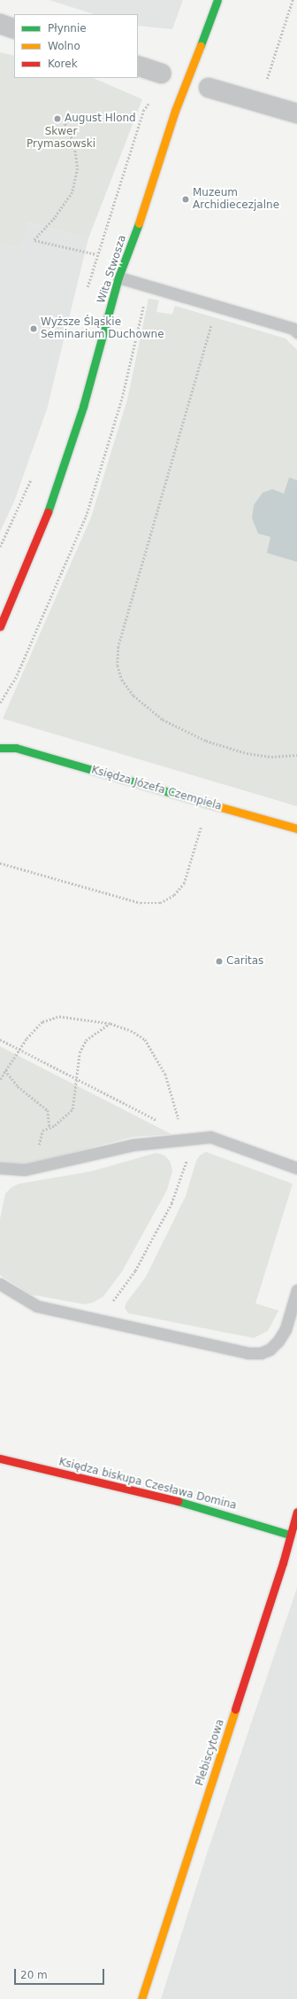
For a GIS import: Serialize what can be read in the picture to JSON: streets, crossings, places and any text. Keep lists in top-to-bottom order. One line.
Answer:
{"streets":{"street":["Wita Stwosza","Księdza Józefa Czempiela","Księdza biskupa Czesława Domina","Plebiscytowa"]},"crossings":[["Księdza biskupa Czesława Domina","Plebiscytowa"]],"parks":["Skwer Prymasowski"],"places":["August Hlond","Muzeum Archidiecezjalne","Wyższe Śląskie Seminarium Duchowne","Caritas"],"legend":["Płynnie","Wolno","Korek"],"scale_bar":"20 m"}
